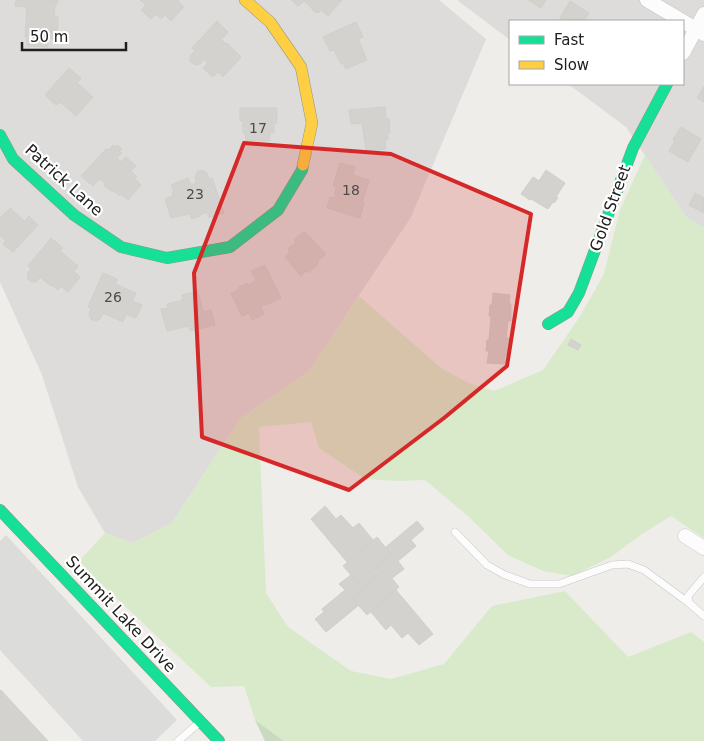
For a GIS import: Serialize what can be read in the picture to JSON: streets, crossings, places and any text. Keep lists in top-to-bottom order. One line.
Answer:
{"streets":{"street":["Patrick Lane","Gold Street","Summit Lake Drive"]},"house_numbers":["17","18","23","26"],"legend":["Fast","Slow"],"scale_bar":"50 m"}
